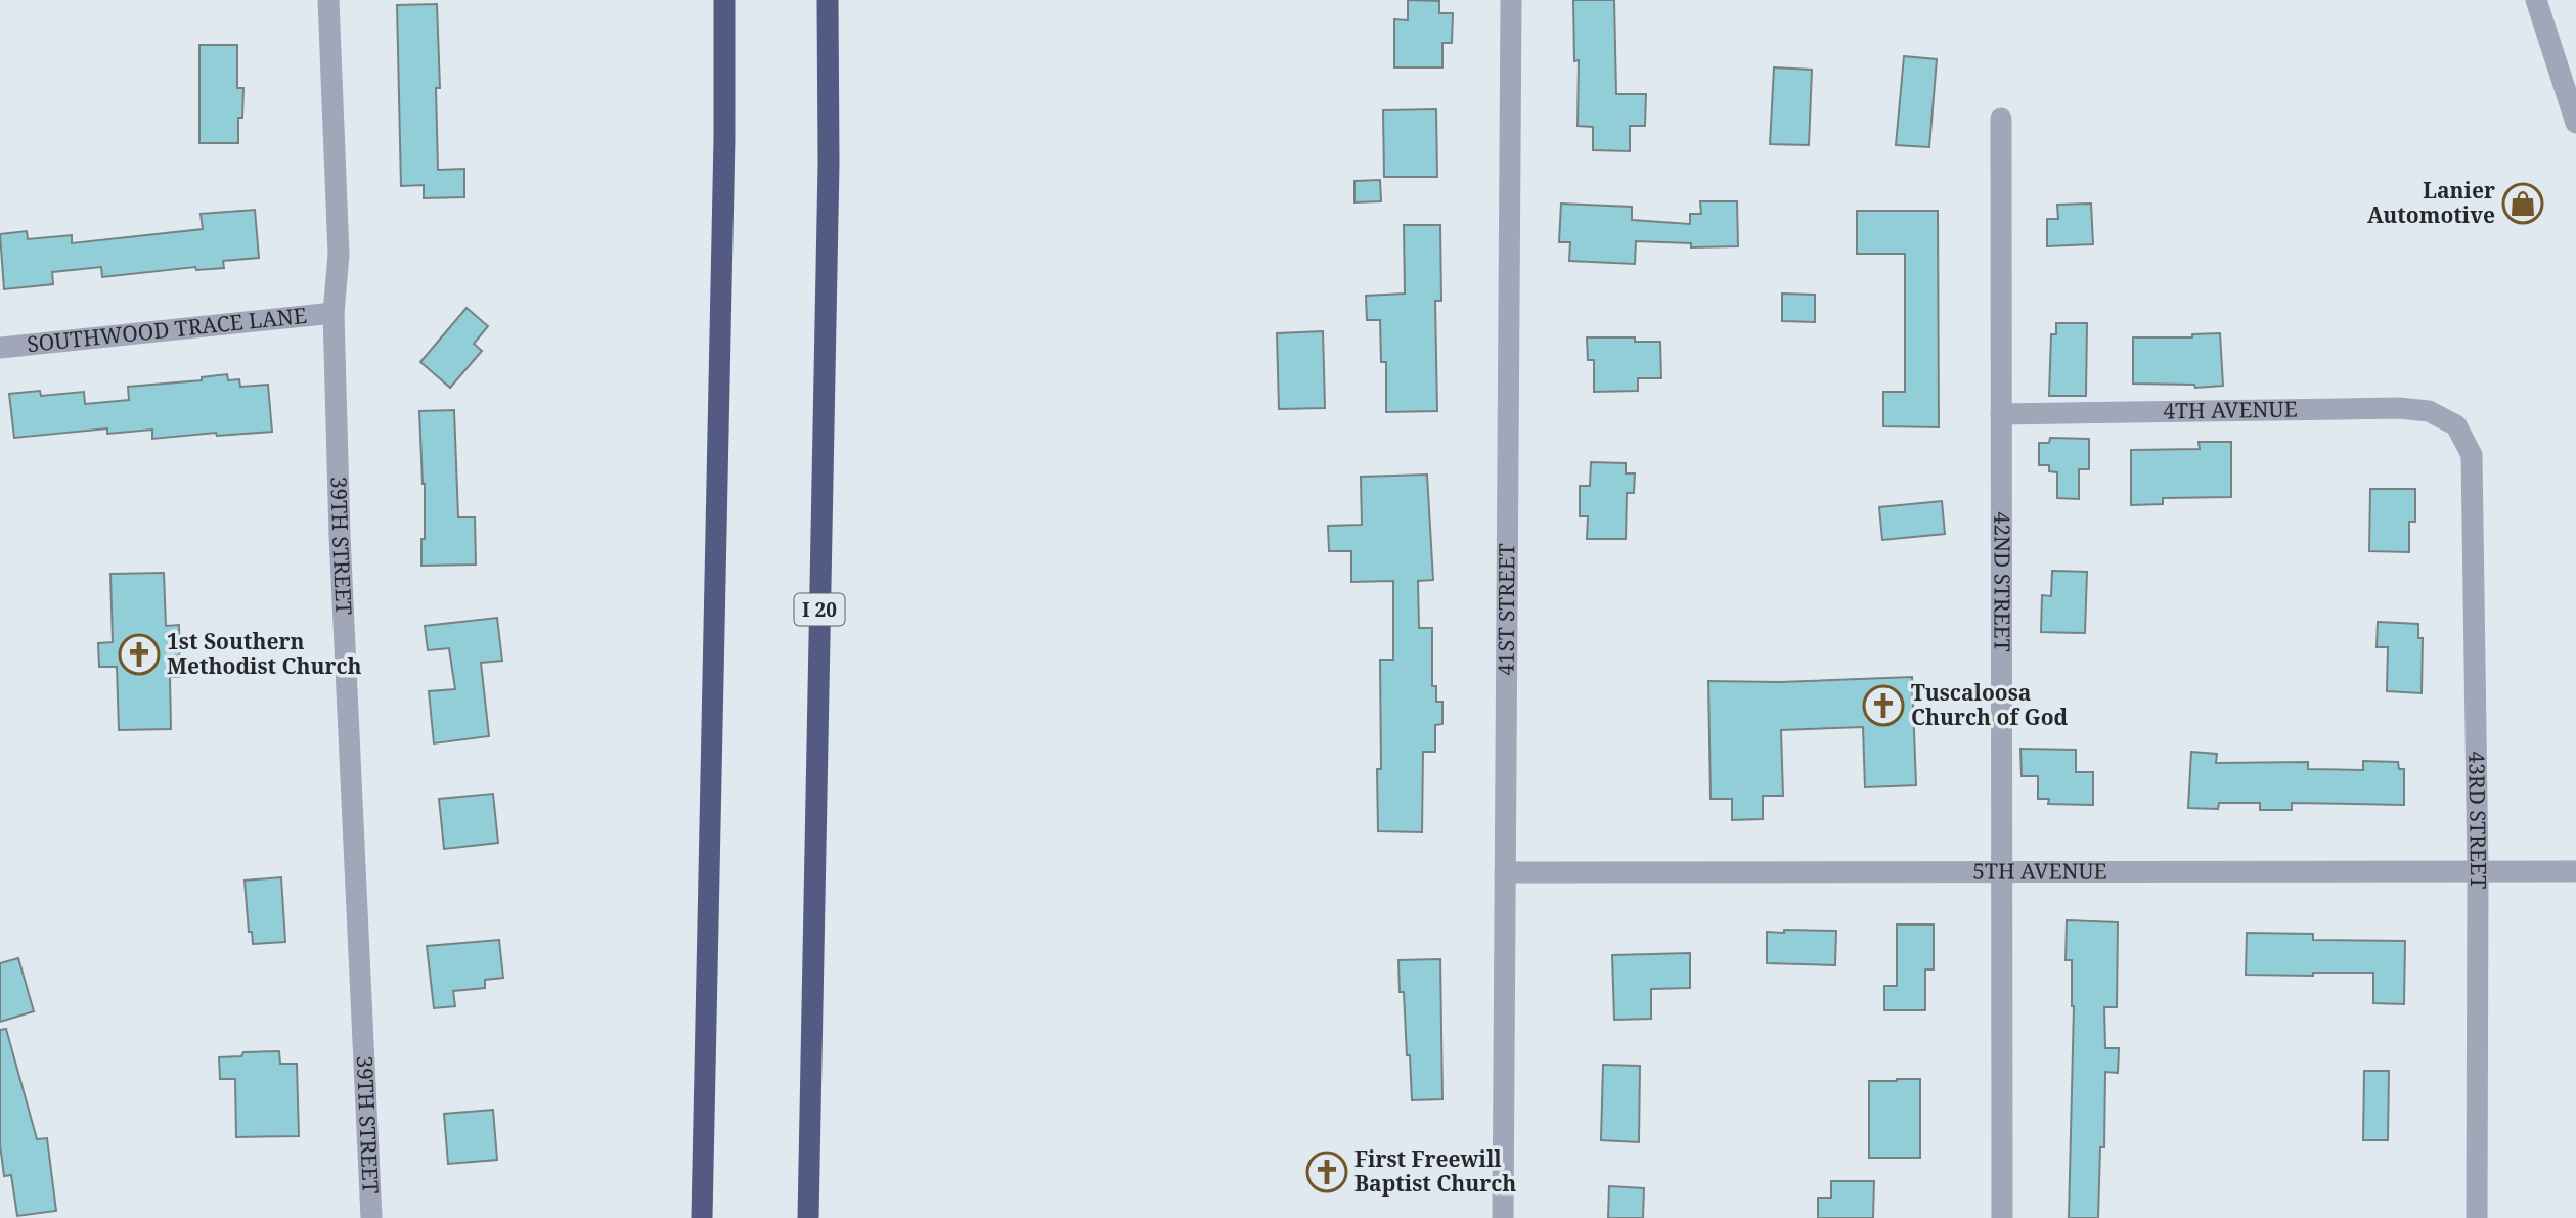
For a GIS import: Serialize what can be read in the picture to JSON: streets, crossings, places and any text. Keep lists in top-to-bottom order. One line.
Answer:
{"streets":{"highway":["I 20"],"street":["SOUTHWOOD TRACE LANE","4TH AVENUE","39TH STREET","42ND STREET","41ST STREET","43RD STREET","5TH AVENUE"]},"crossings":[["SOUTHWOOD TRACE LANE","39TH STREET"],["4TH AVENUE","42ND STREET"],["4TH AVENUE","43RD STREET"],["42ND STREET","5TH AVENUE"],["41ST STREET","5TH AVENUE"],["43RD STREET","5TH AVENUE"]],"places":{"shop":["Lanier Automotive"],"church":["1st Southern Methodist Church","Tuscaloosa Church of God","First Freewill Baptist Church"]}}
